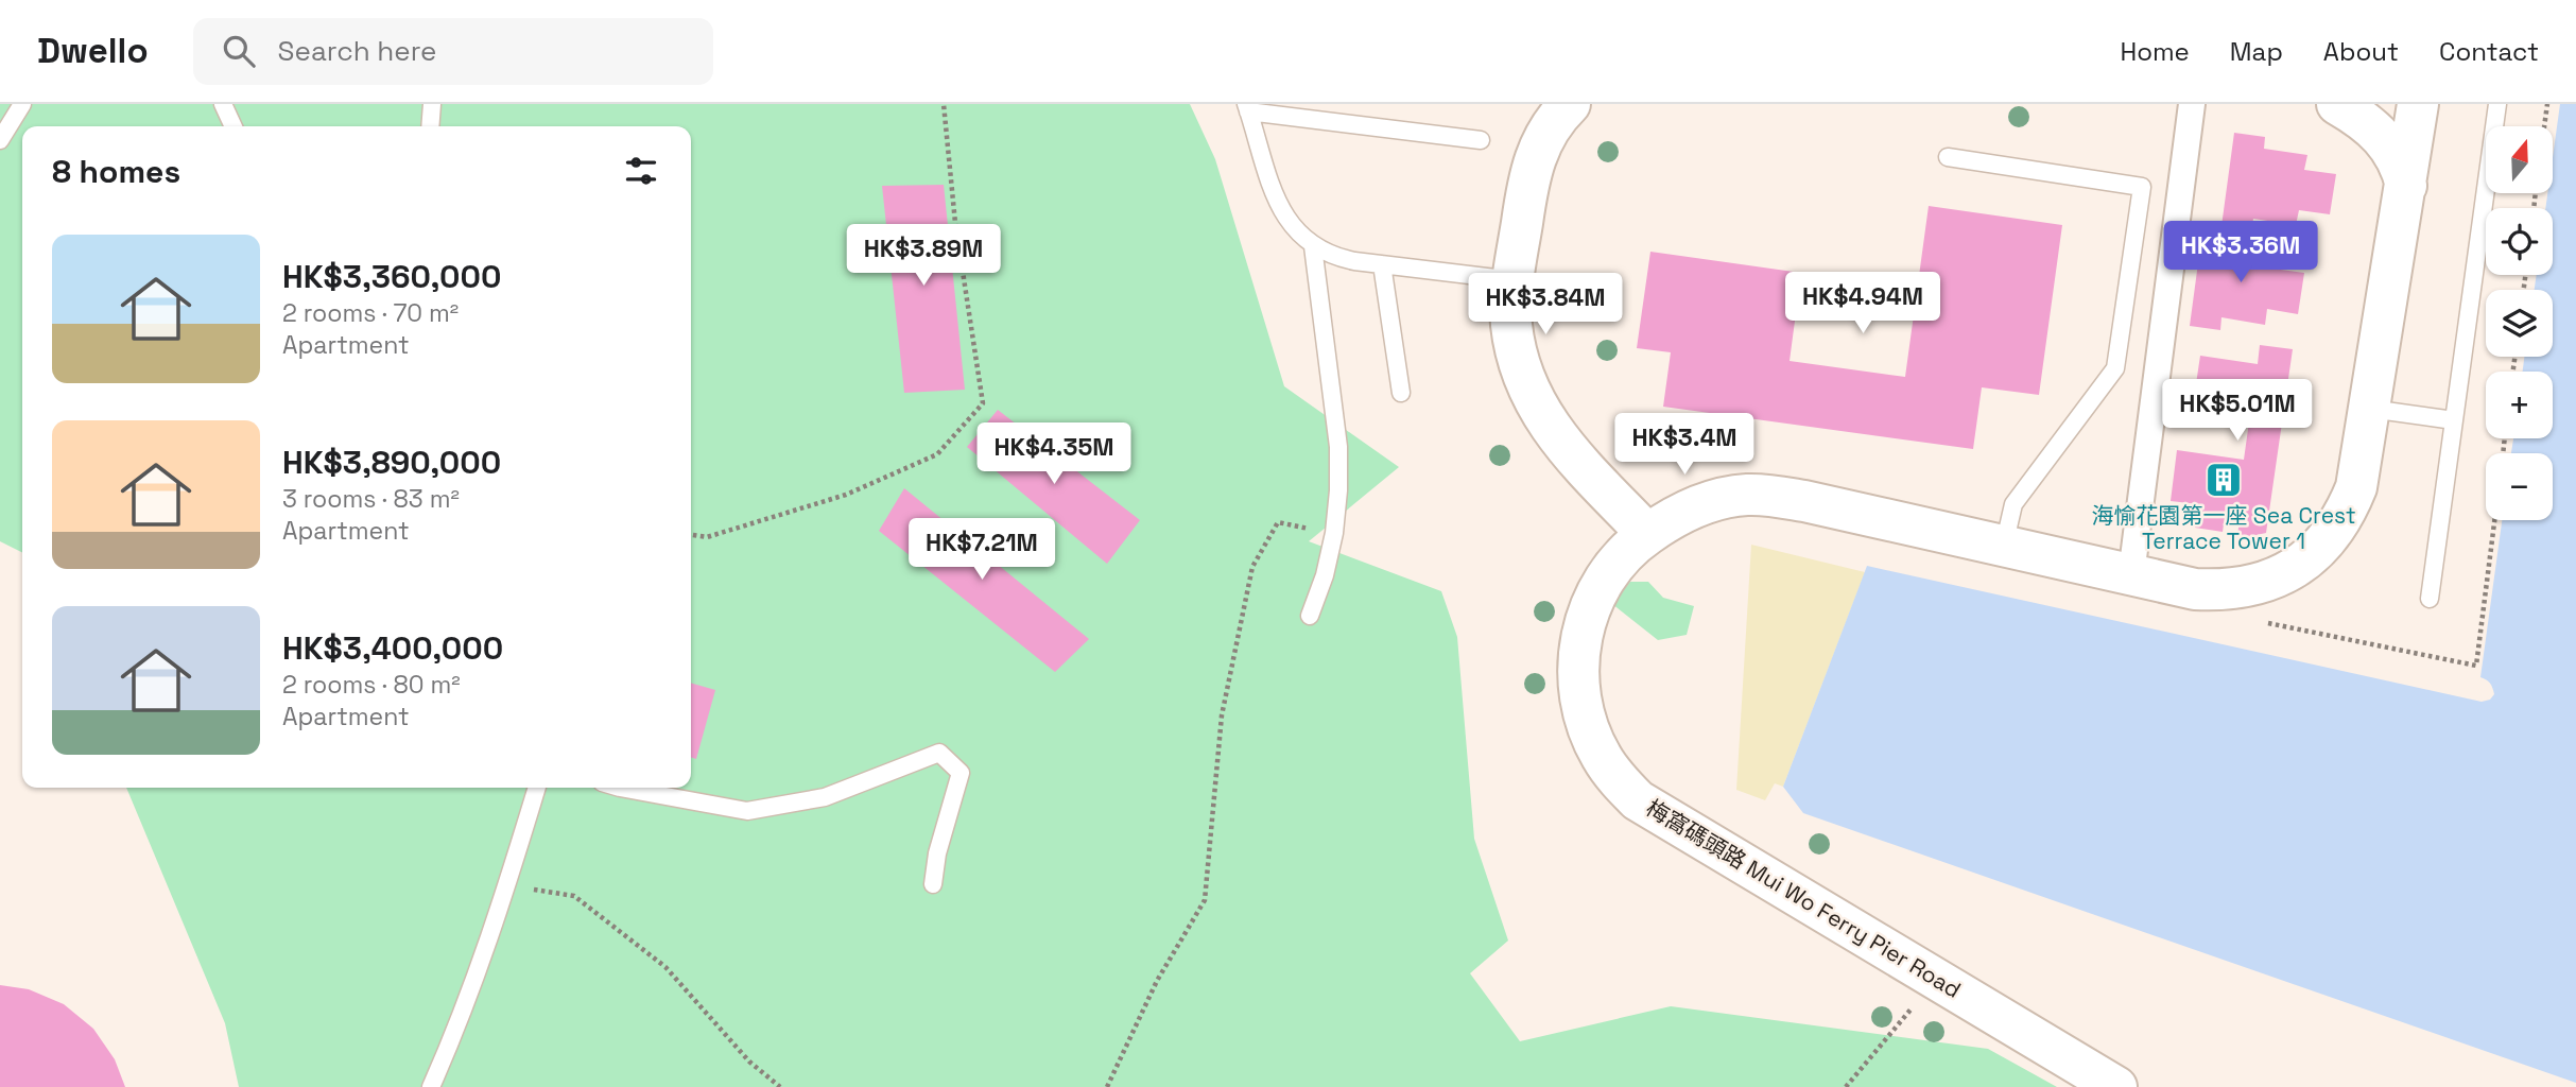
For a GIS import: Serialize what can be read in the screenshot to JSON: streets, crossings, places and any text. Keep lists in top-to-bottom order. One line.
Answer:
{"streets":{"street":["梅窩碼頭路 Mui Wo Ferry Pier Road"]},"places":{"building":["海愉花園第一座 Sea Crest Terrace Tower 1"]},"north":"top","page":{"header":"Dwello","search":"Search here","nav":["Home","Map","About","Contact"],"map_buttons":["+","−"],"heading":"8 homes","list":[{"name":"HK$3,360,000","note":"2 rooms · 70 m² · Apartment"},{"name":"HK$3,890,000","note":"3 rooms · 83 m² · Apartment"},{"name":"HK$3,400,000","note":"2 rooms · 80 m² · Apartment"}],"price":["HK$3.36M","HK$3.89M","HK$4.94M","HK$3.84M","HK$5.01M","HK$3.4M","HK$4.35M","HK$7.21M"]}}
